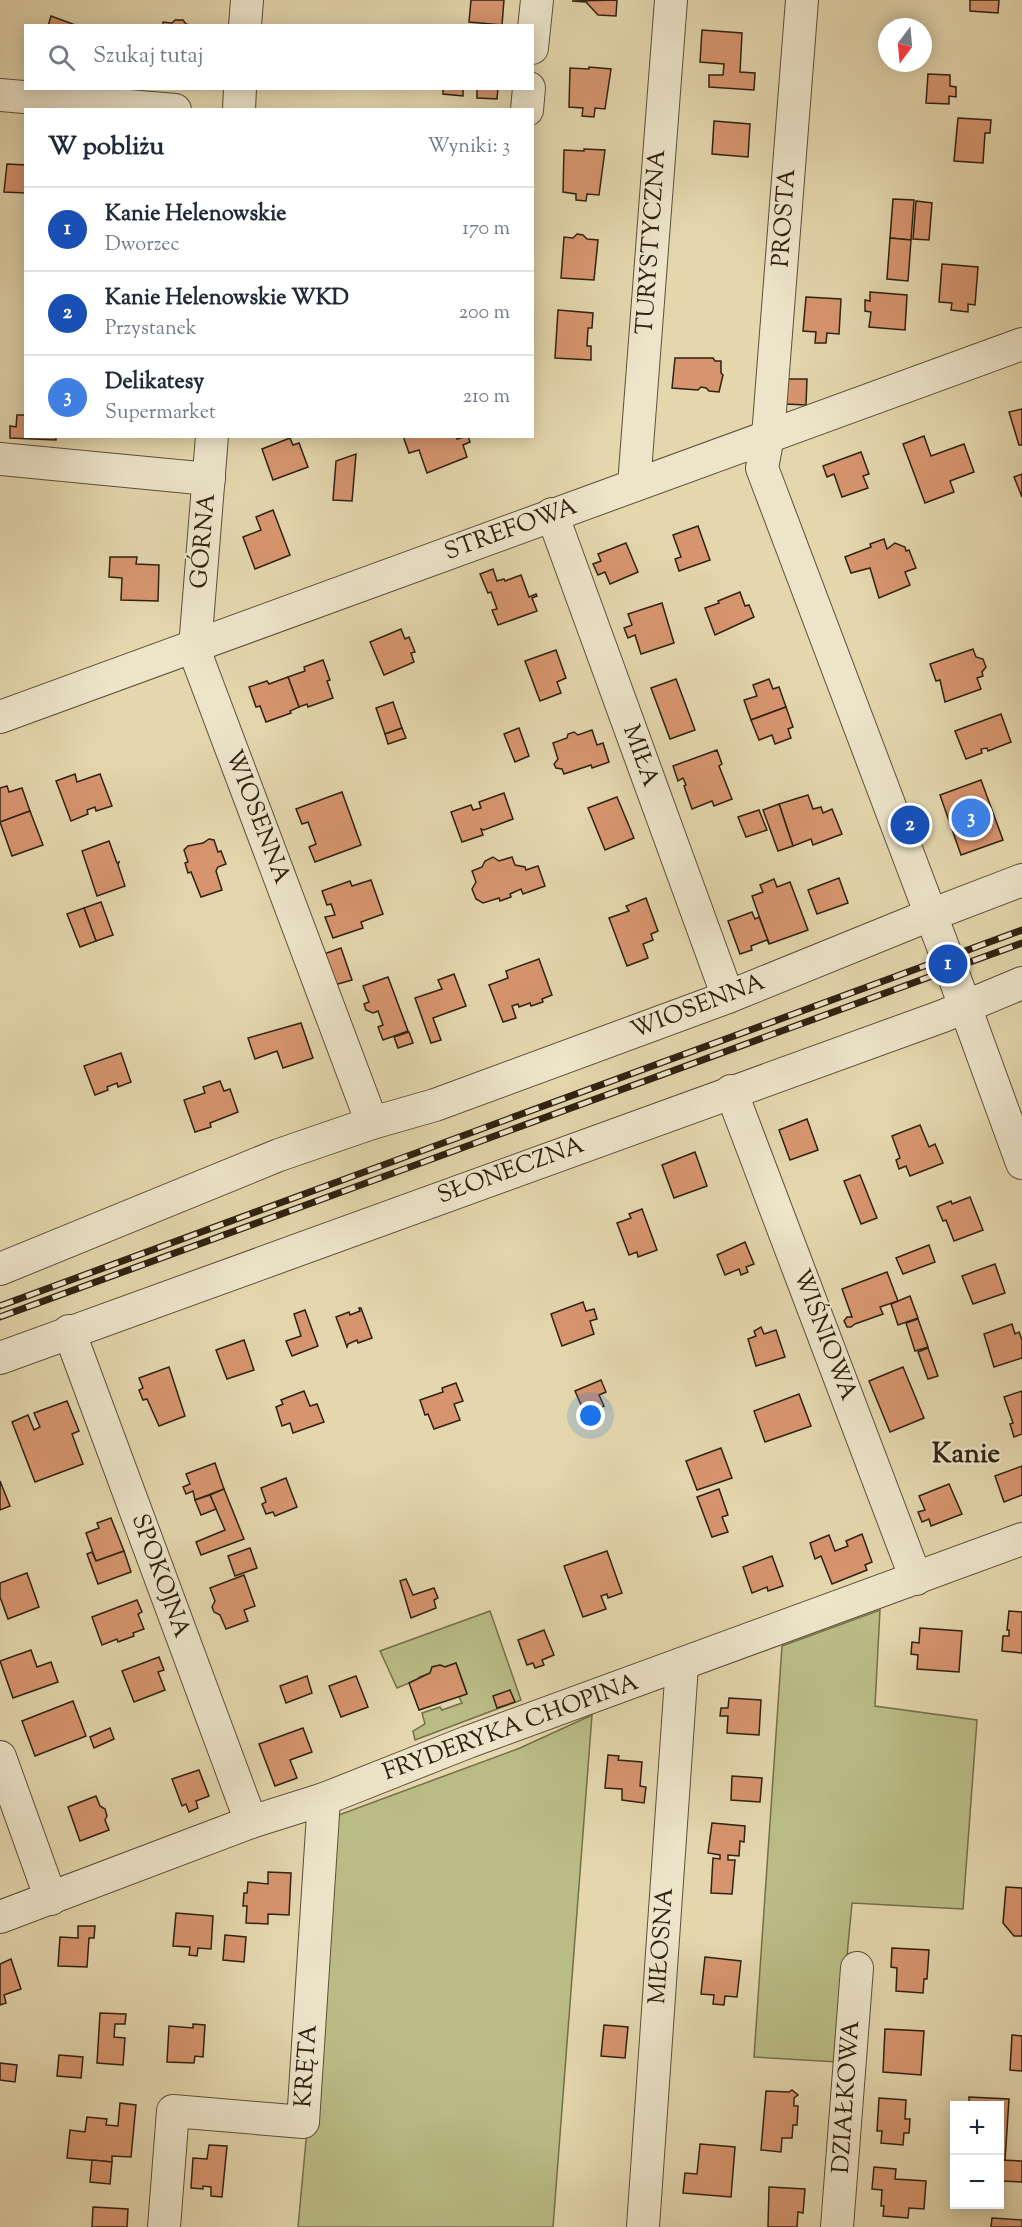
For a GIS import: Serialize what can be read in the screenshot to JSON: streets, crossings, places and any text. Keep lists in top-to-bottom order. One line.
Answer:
{"streets":{"street":["PROSTA","TURYSTYCZNA","STREFOWA","GÓRNA","MIŁA","WIOSENNA","SŁONECZNA","WIŚNIOWA","SPOKOJNA","FRYDERYKA CHOPINA","MIŁOSNA","KRĘTA","DZIAŁKOWA"]},"crossings":[["PROSTA","STREFOWA"],["PROSTA","WIOSENNA"],["PROSTA","SŁONECZNA"],["TURYSTYCZNA","STREFOWA"],["STREFOWA","GÓRNA"],["STREFOWA","MIŁA"],["STREFOWA","WIOSENNA"],["GÓRNA","WIOSENNA"],["MIŁA","WIOSENNA"],["SŁONECZNA","WIŚNIOWA"],["SŁONECZNA","SPOKOJNA"],["WIŚNIOWA","FRYDERYKA CHOPINA"],["SPOKOJNA","FRYDERYKA CHOPINA"],["FRYDERYKA CHOPINA","MIŁOSNA"],["FRYDERYKA CHOPINA","KRĘTA"]],"districts":["Kanie"],"north":"bottom","page":{"search":"Szukaj tutaj","heading":["W pobliżu","Wyniki: 3"],"list":[{"mark":"1","name":"Kanie Helenowskie","note":"Dworzec","value":"170 m"},{"mark":"2","name":"Kanie Helenowskie WKD","note":"Przystanek","value":"200 m"},{"mark":"3","name":"Delikatesy","note":"Supermarket","value":"210 m"}],"pins":["3","2","1"],"map_buttons":["+","−"]}}
